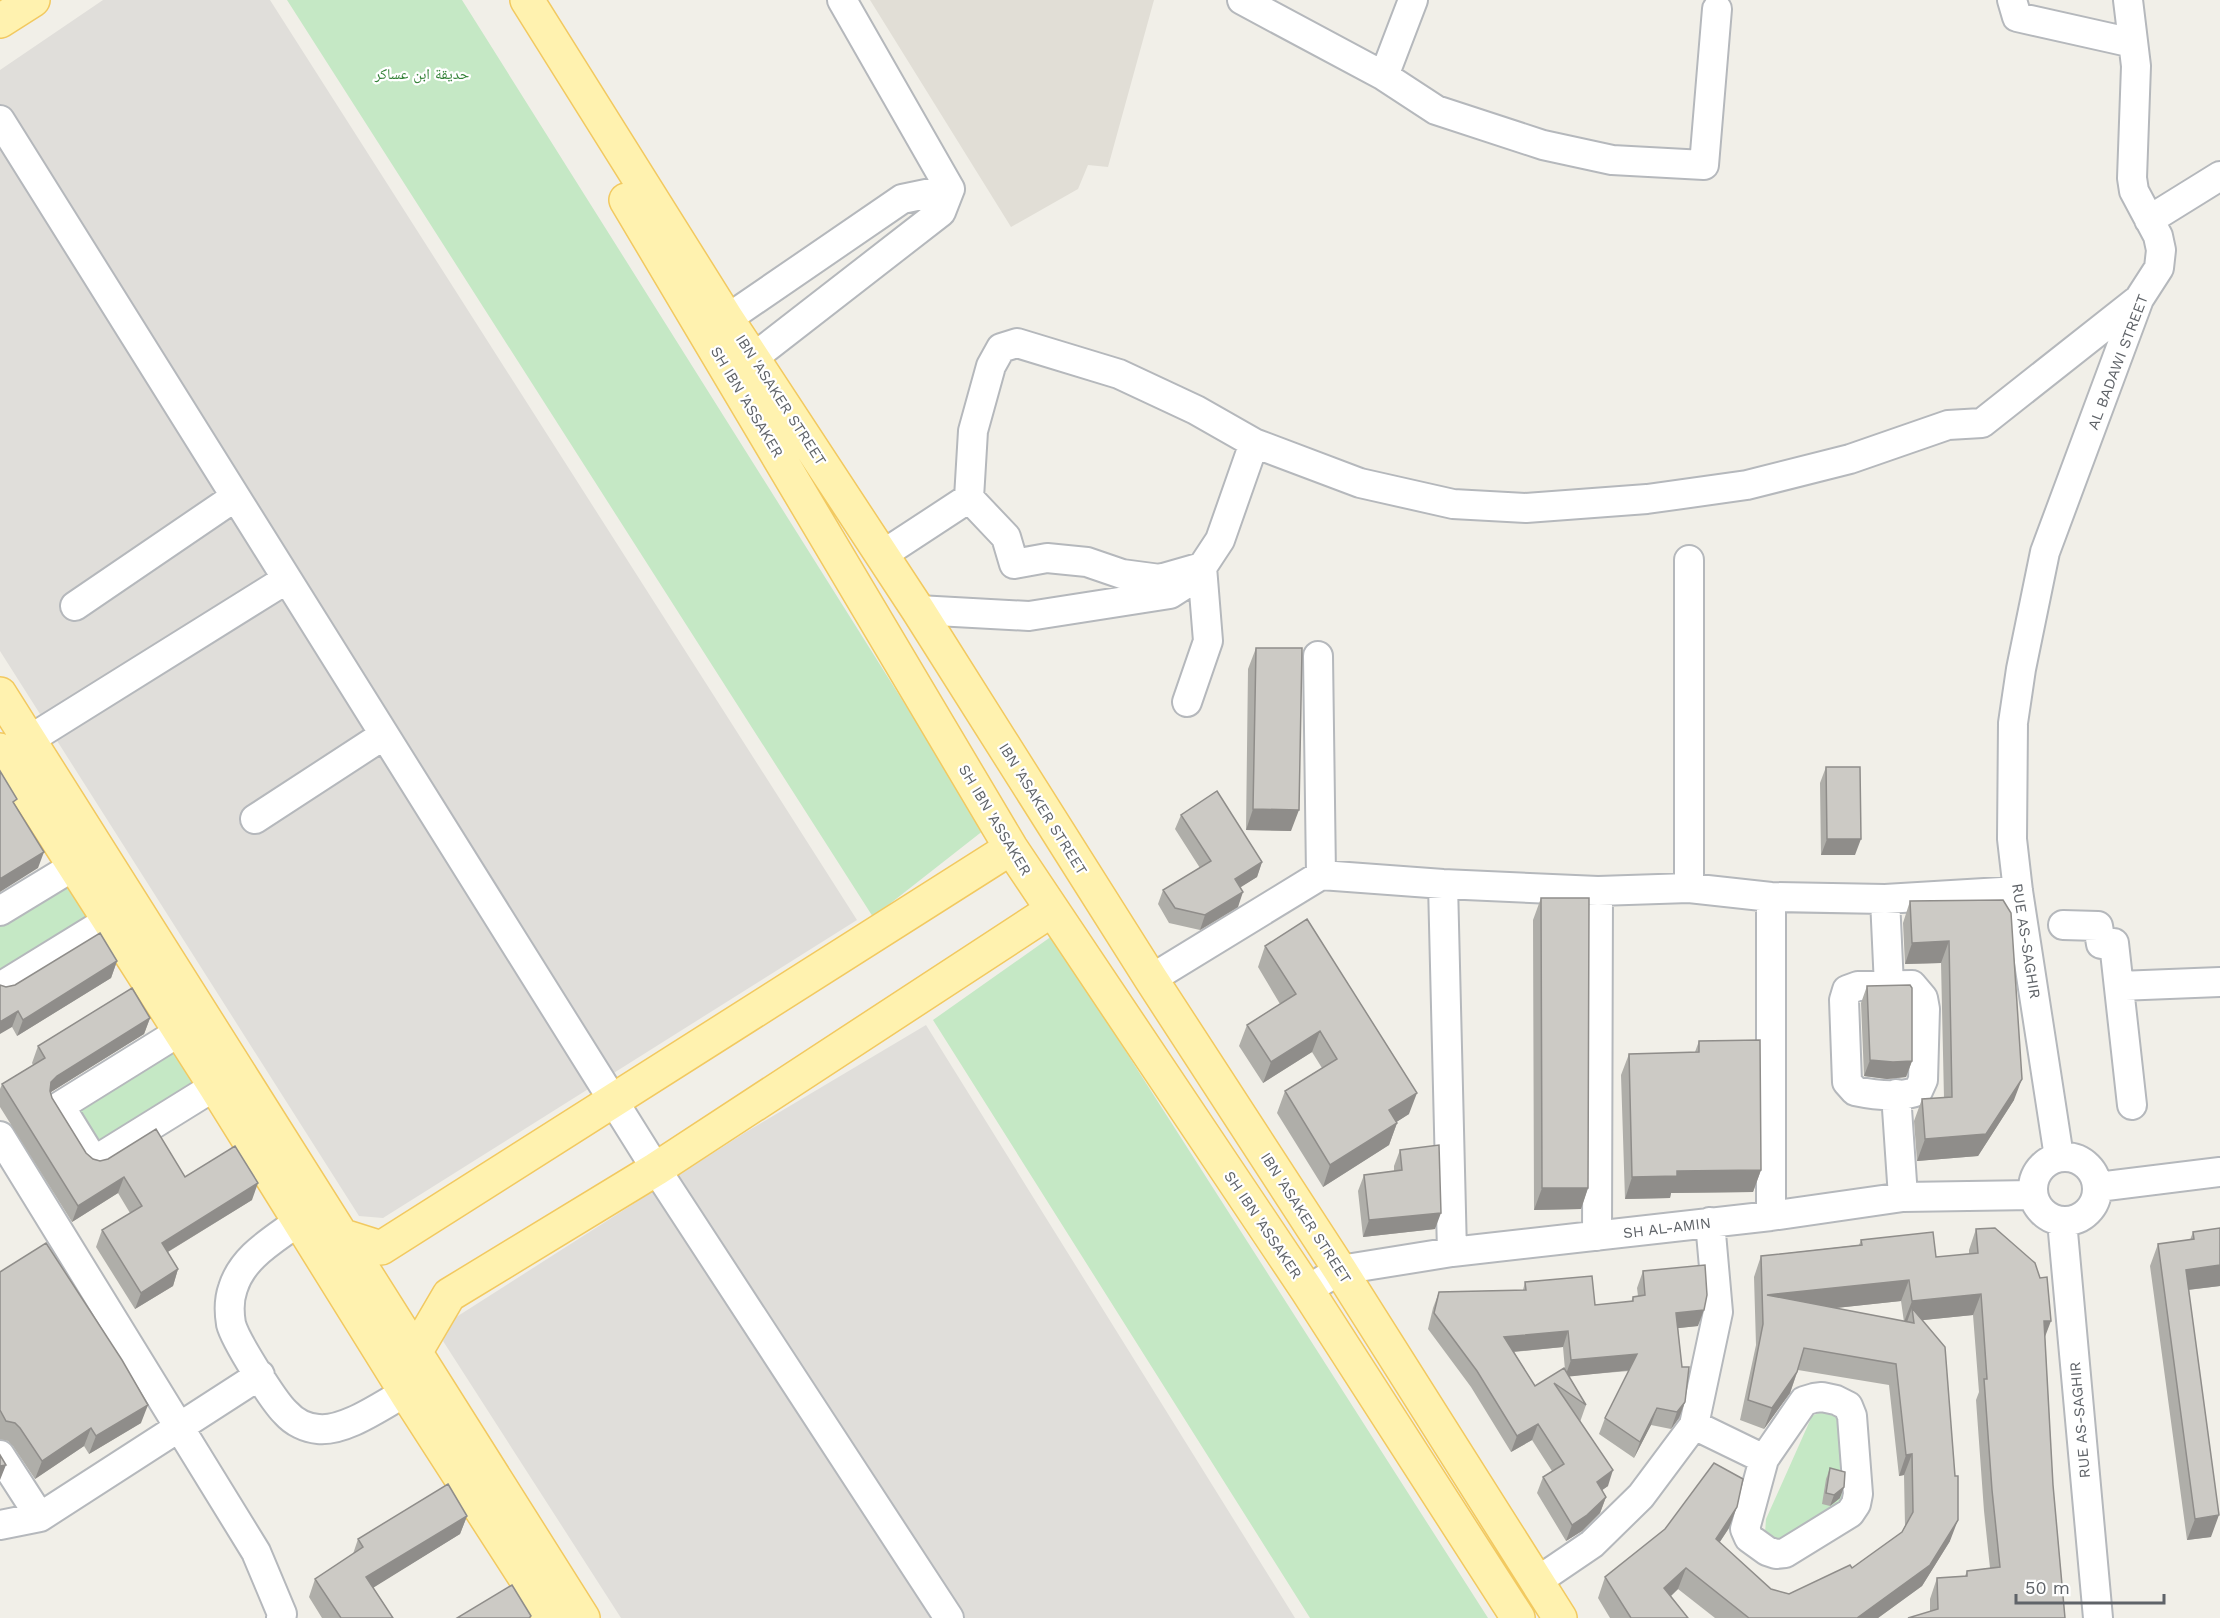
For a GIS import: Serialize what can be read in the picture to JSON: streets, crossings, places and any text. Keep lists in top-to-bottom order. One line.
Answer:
{"streets":{"main road":["IBN 'ASAKER STREET","SH IBN 'ASSAKER"],"street":["AL BADAWI STREET","RUE AS-SAGHIR","SH AL-AMIN"]},"crossings":[["AL BADAWI STREET","RUE AS-SAGHIR"],["IBN 'ASAKER STREET","SH AL-AMIN"],["SH IBN 'ASSAKER","SH AL-AMIN"],["RUE AS-SAGHIR","SH AL-AMIN"]],"parks":["حديقة ابن عساكر"],"scale_bar":"50 m"}
